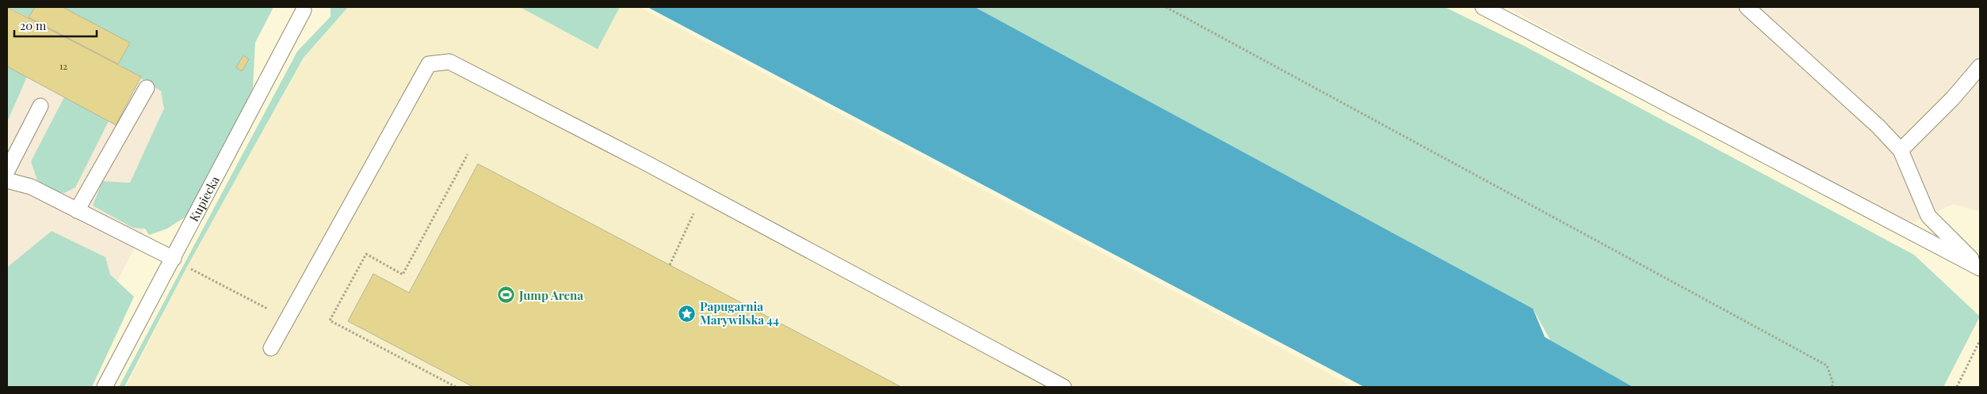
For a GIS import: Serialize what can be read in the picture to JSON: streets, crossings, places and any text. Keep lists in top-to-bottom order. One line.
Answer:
{"streets":{"lane":["Kupiecka"]},"places":{"sports":["Jump Arena"],"place":["Papugarnia Marywilska 44"]},"house_numbers":["12"],"scale_bar":"20 m"}
